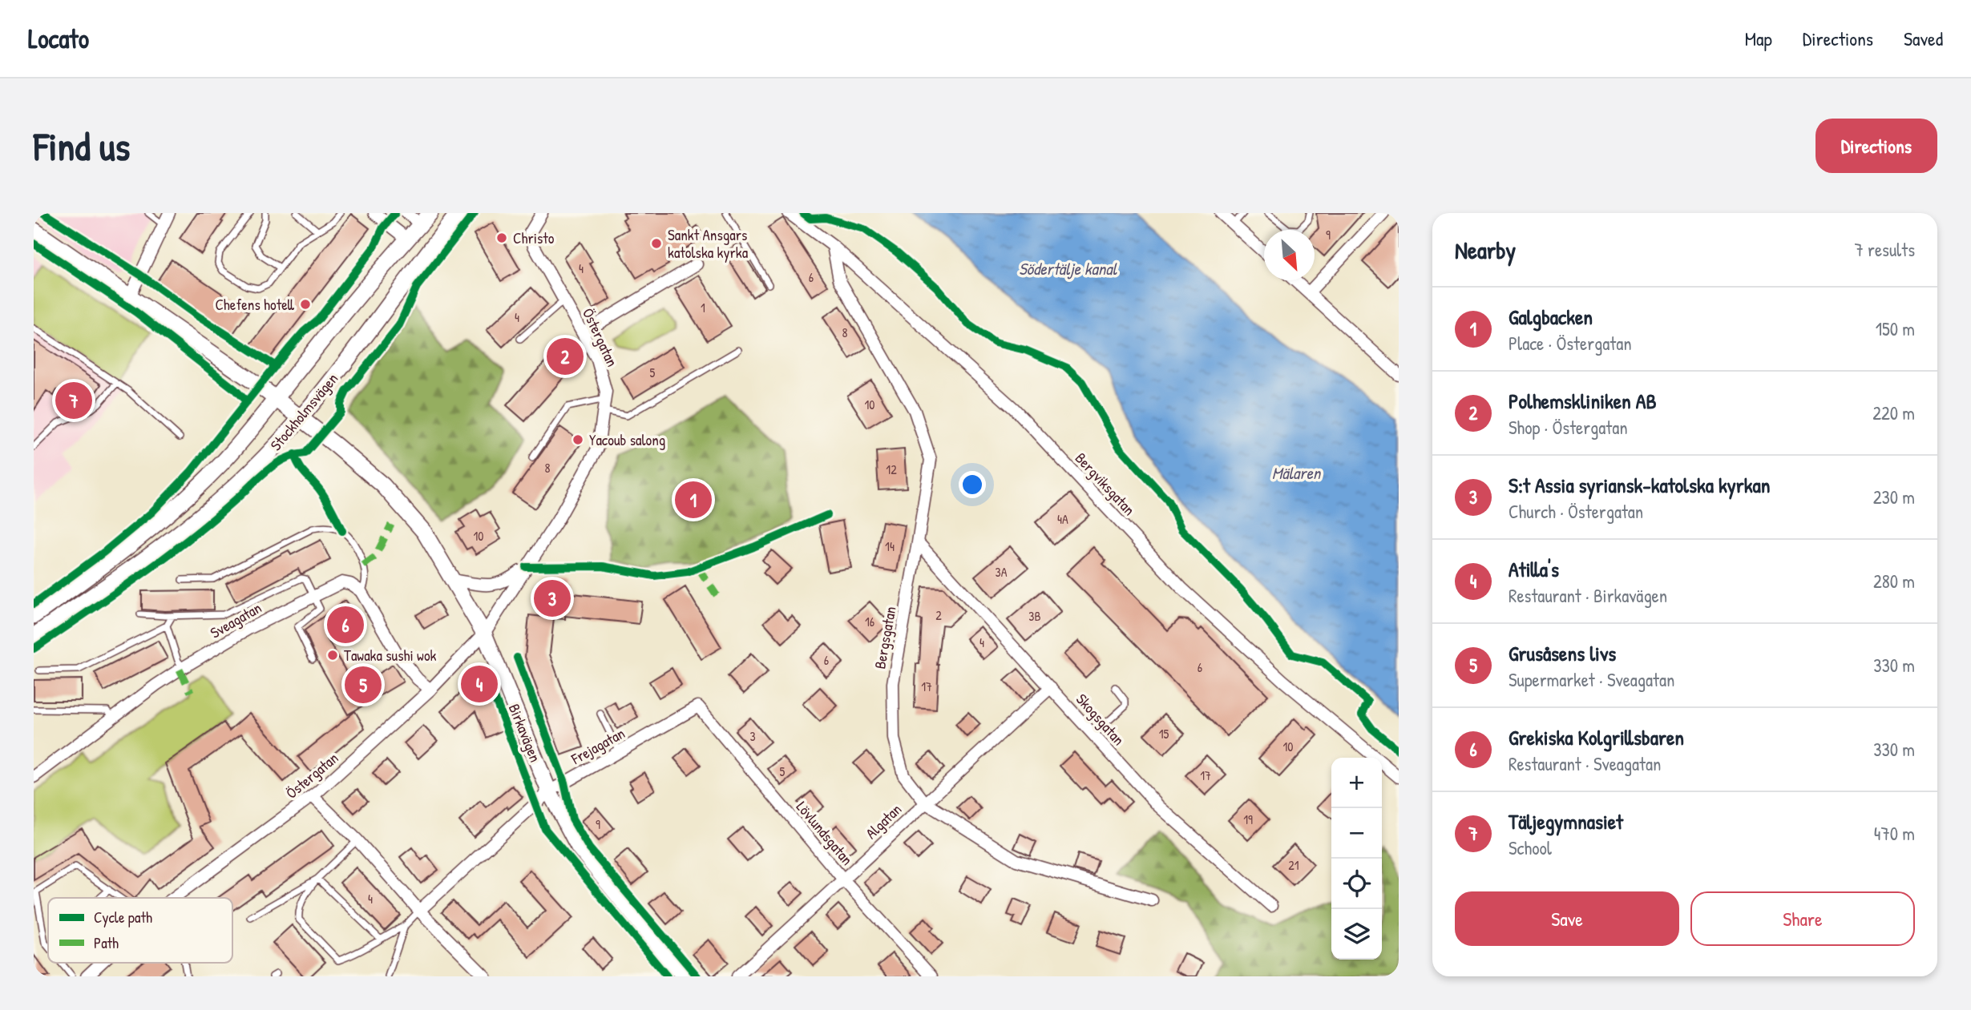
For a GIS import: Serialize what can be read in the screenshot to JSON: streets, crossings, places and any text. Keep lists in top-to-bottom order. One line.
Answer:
{"streets":{"main road":["Stockholmsvägen","Birkavägen"],"street":["Östergatan","Bergviksgatan","Sveagatan","Bergsgatan","Skogsgatan","Frejagatan","Algatan","Lövlundsgatan"]},"crossings":[["Östergatan","Birkavägen"],["Stockholmsvägen","Birkavägen"],["Bergviksgatan","Bergsgatan"],["Bergsgatan","Skogsgatan"],["Bergsgatan","Algatan"],["Skogsgatan","Algatan"],["Birkavägen","Frejagatan"],["Frejagatan","Lövlundsgatan"],["Algatan","Lövlundsgatan"]],"water":["Södertälje kanal","Mälaren"],"places":["Christo","Sankt Ansgars katolska kyrka","Chefens hotell","Yacoub salong","Tawaka sushi wok"],"house_numbers":["9","4","6","1","4","8","5","10","8","12","4A","10","14","3A","2","3B","16","4","6","6","17","15","3","10","5","17","19","9","21","4"],"legend":["Cycle path","Path"],"north":"bottom right","page":{"header":"Locato","nav":["Map","Directions","Saved"],"buttons":["Directions",["Save","Share"]],"title":"Find us","heading":["Nearby","7 results"],"list":[{"mark":"1","name":"Galgbacken","note":"Place · Östergatan","value":"150 m"},{"mark":"2","name":"Polhemskliniken AB","note":"Shop · Östergatan","value":"220 m"},{"mark":"3","name":"S:t Assia syriansk-katolska kyrkan","note":"Church · Östergatan","value":"230 m"},{"mark":"4","name":"Atilla's","note":"Restaurant · Birkavägen","value":"280 m"},{"mark":"5","name":"Grusåsens livs","note":"Supermarket · Sveagatan","value":"330 m"},{"mark":"6","name":"Grekiska Kolgrillsbaren","note":"Restaurant · Sveagatan","value":"330 m"},{"mark":"7","name":"Täljegymnasiet","note":"School","value":"470 m"}],"pins":["2","7","1","3","6","4","5"],"map_buttons":["+","−"]}}
